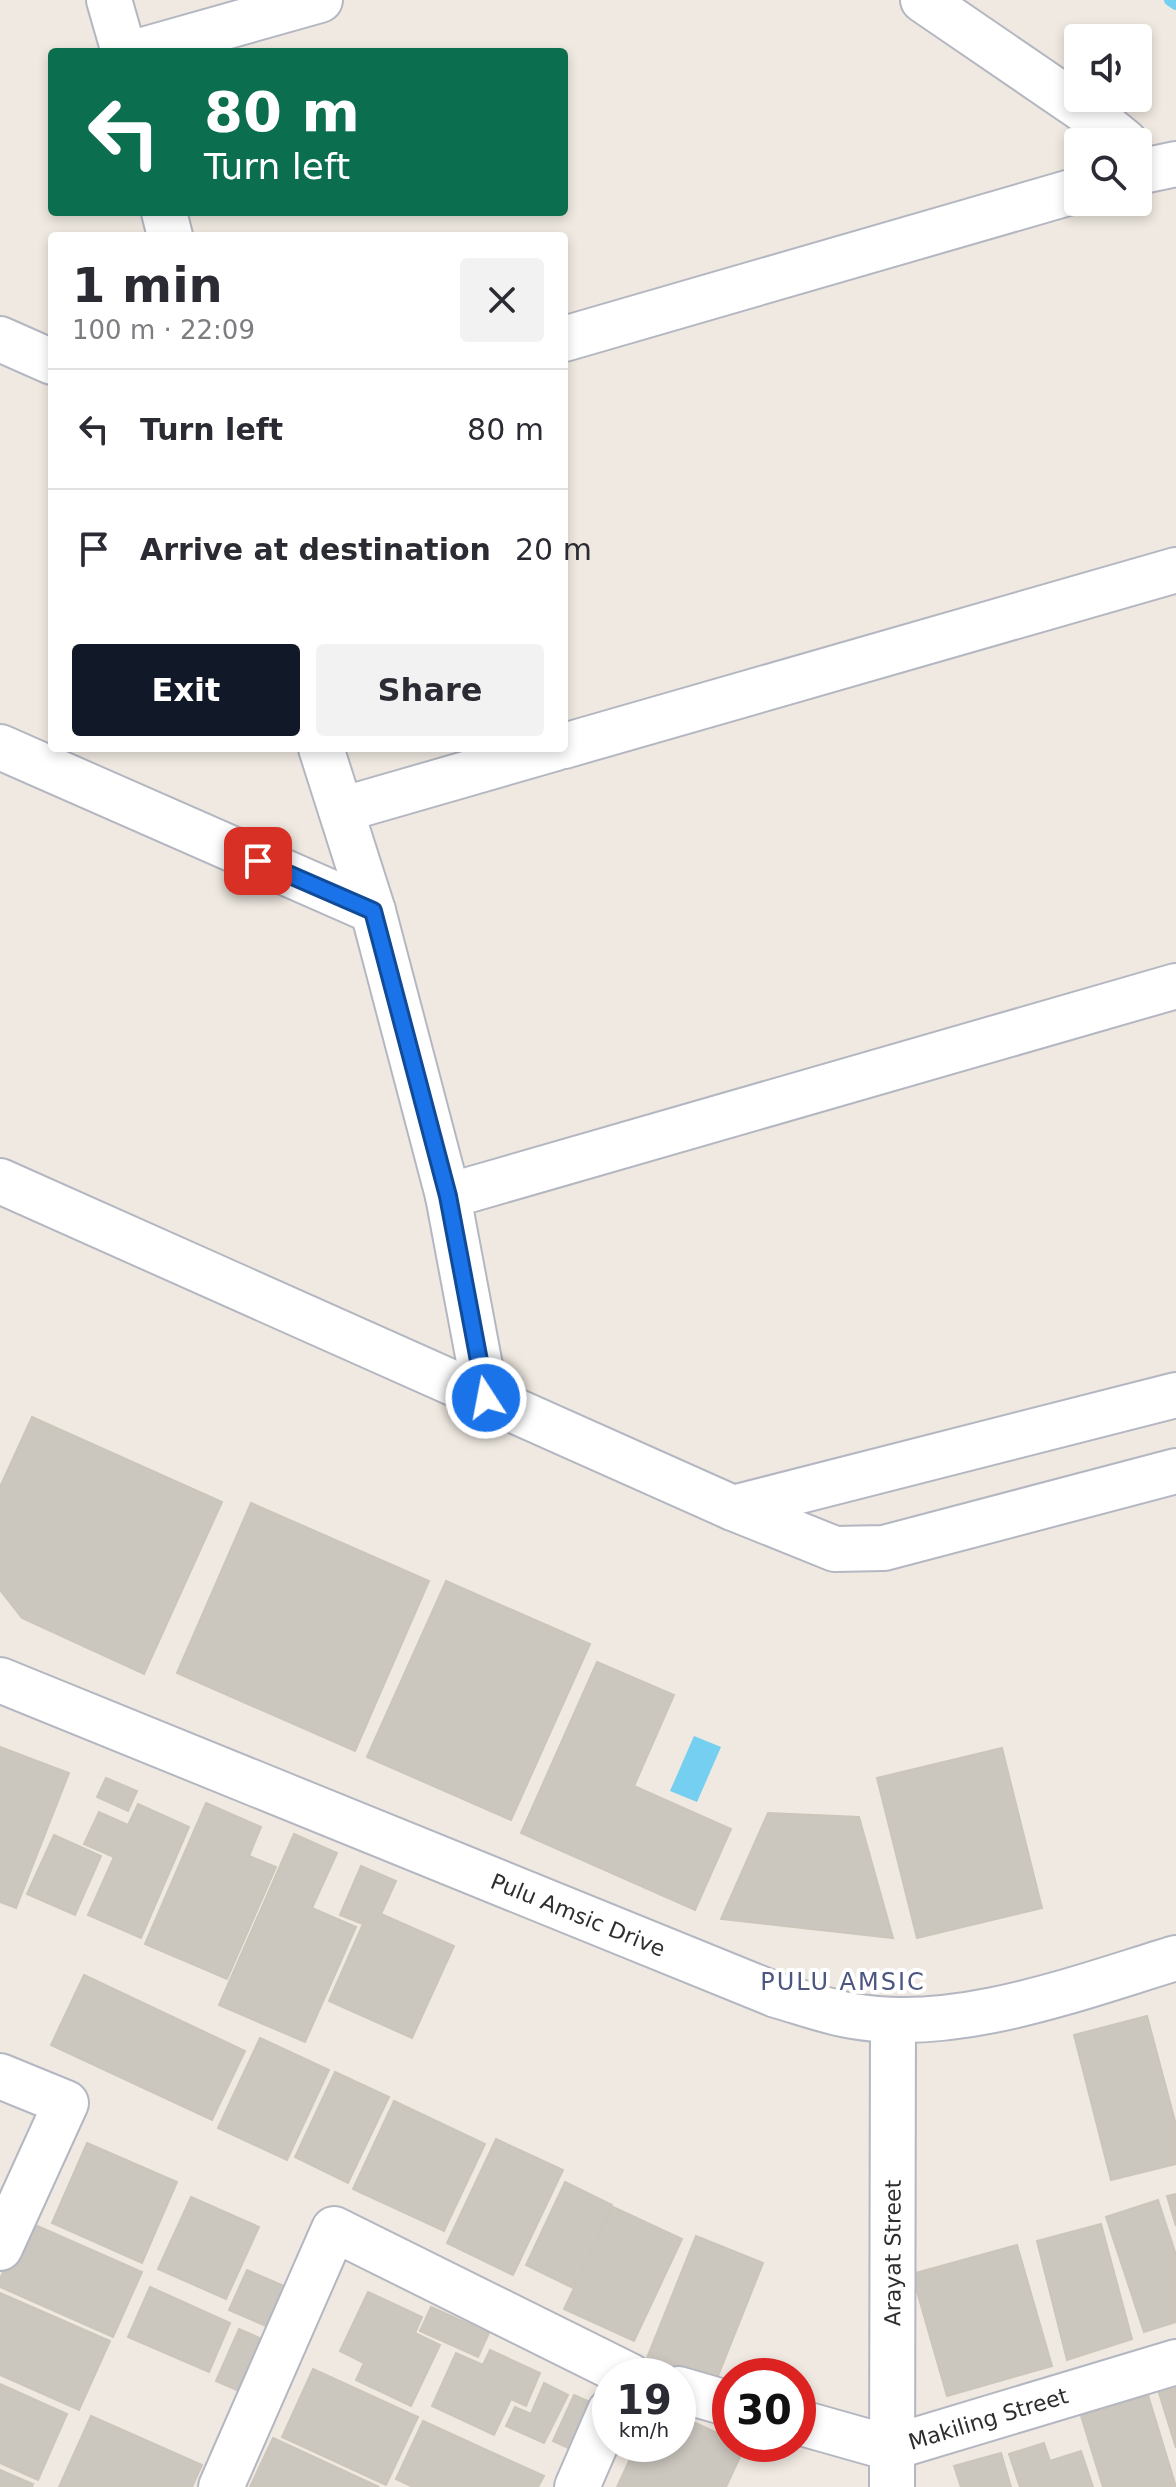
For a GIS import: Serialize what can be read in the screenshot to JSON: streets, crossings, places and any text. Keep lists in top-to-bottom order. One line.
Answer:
{"streets":{"street":["Pulu Amsic Drive","Arayat Street","Makiling Street"]},"crossings":[["Pulu Amsic Drive","Arayat Street"],["Arayat Street","Makiling Street"]],"districts":["PULU AMSIC"],"page":{"turn":["80 m","Turn left"],"heading":["1 min","100 m · 22:09"],"list":[{"name":"Turn left","value":"80 m"},{"name":"Arrive at destination","value":"20 m"}],"buttons":["Exit","Share"],"speed":"19 km/h","limit":"30"}}
